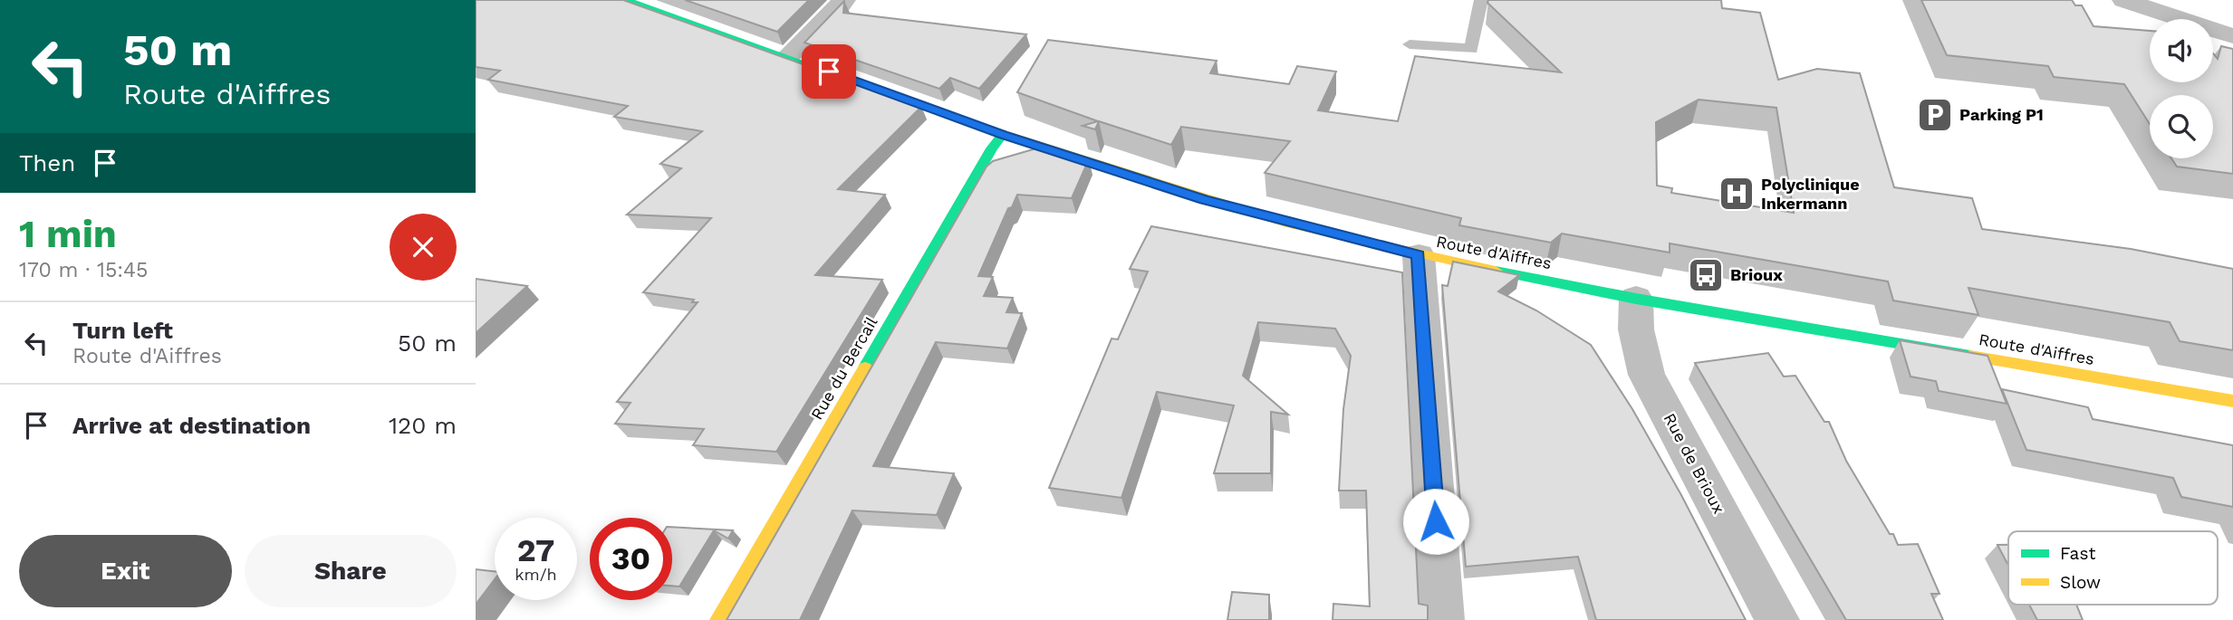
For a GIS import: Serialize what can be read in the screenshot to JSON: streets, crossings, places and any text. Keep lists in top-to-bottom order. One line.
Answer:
{"streets":{"main road":["Route d'Aiffres","Rue du Bercail"],"street":["Rue de Brioux"]},"crossings":[["Route d'Aiffres","Rue du Bercail"],["Route d'Aiffres","Rue de Brioux"]],"places":{"parking":["Parking P1"],"hospital":["Polyclinique Inkermann"],"bus stop":["Brioux"]},"legend":["Fast","Slow"],"page":{"turn":["50 m","Route d'Aiffres"],"then":"Then","heading":["1 min","170 m · 15:45"],"list":[{"name":"Turn left","note":"Route d'Aiffres","value":"50 m"},{"name":"Arrive at destination","value":"120 m"}],"speed":"27 km/h","limit":"30","buttons":["Exit","Share"]}}
